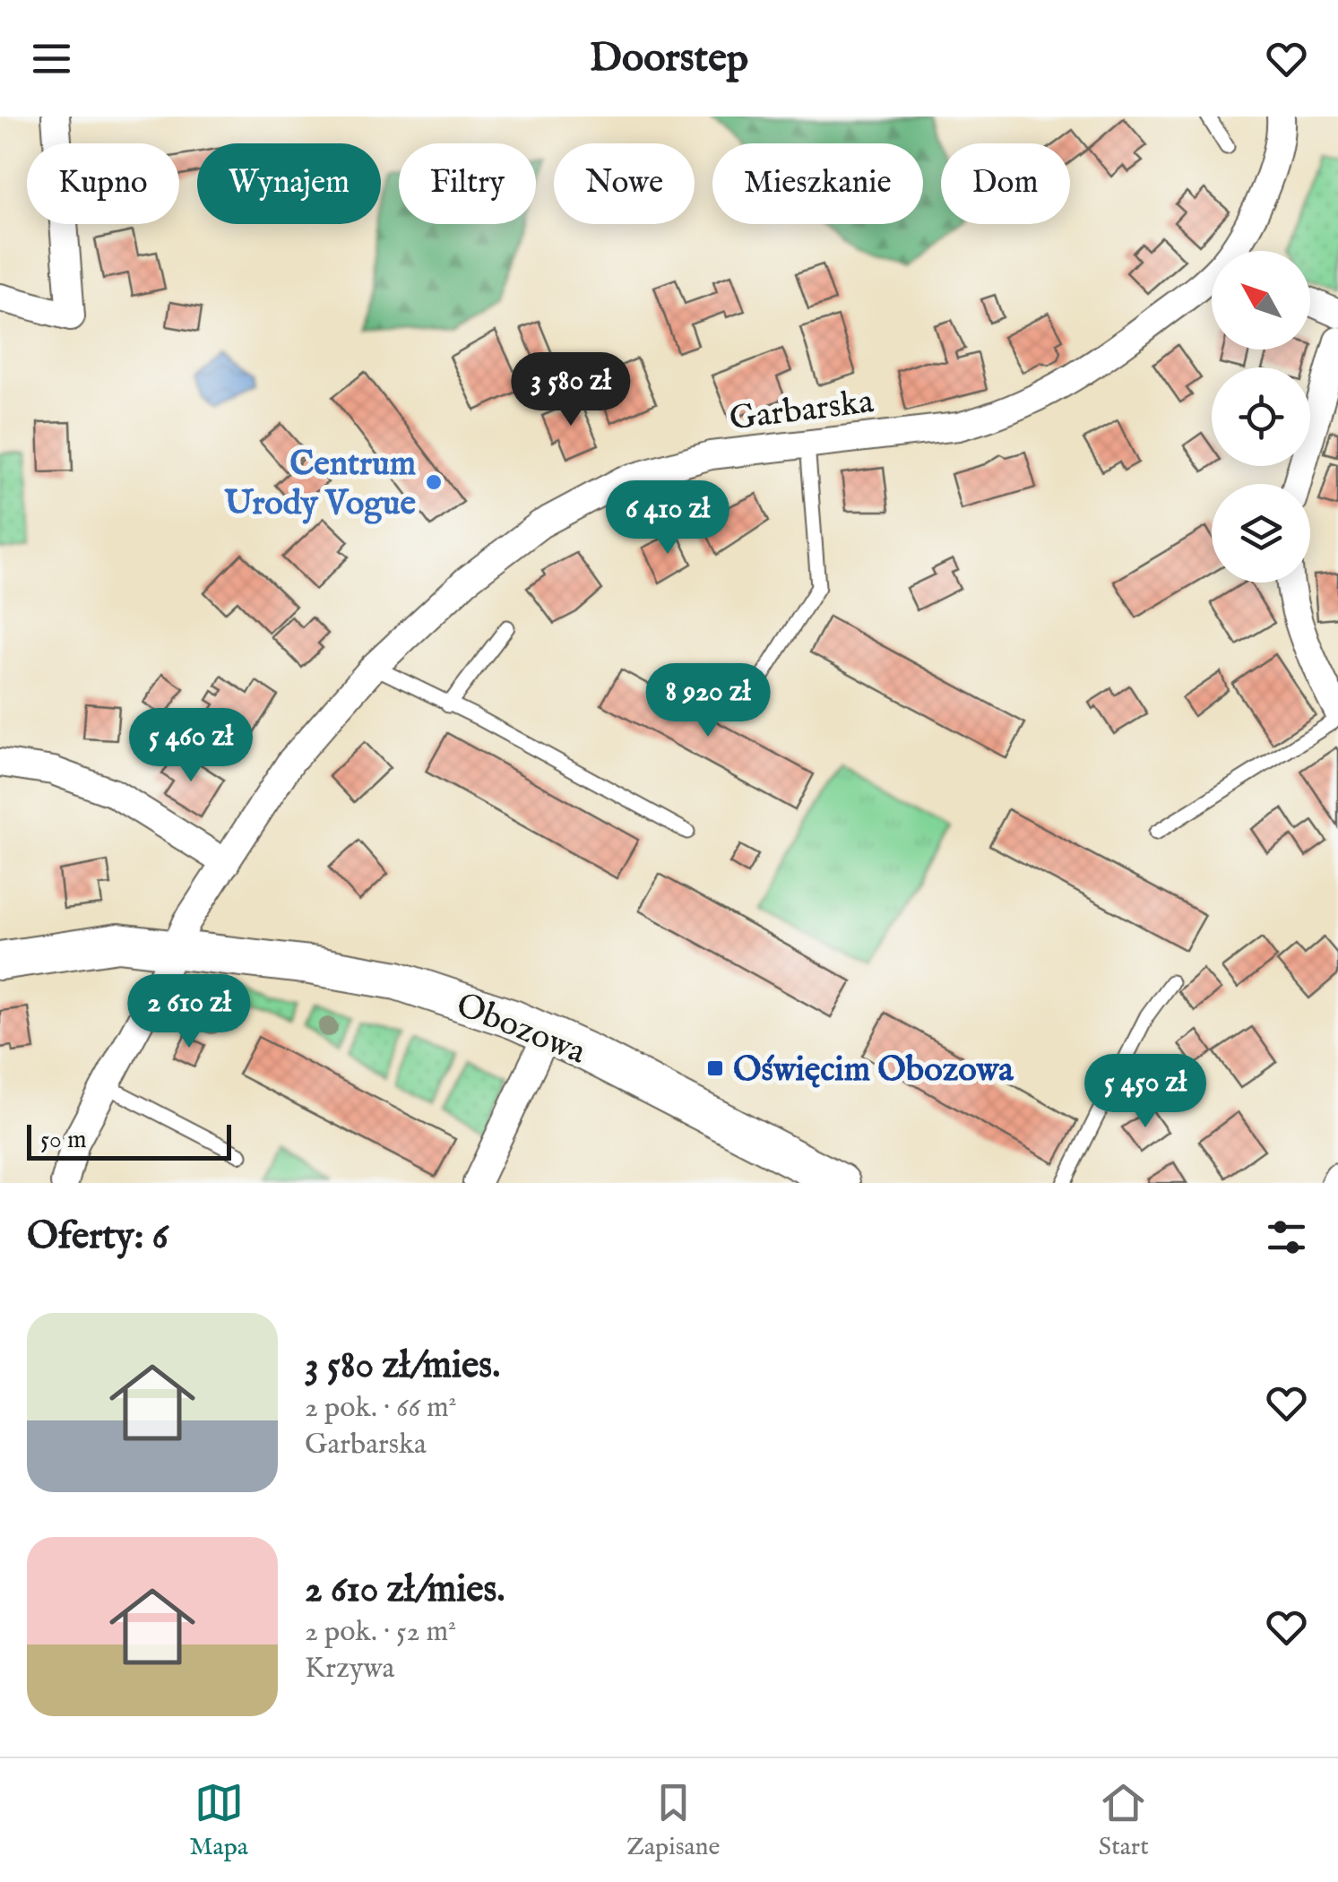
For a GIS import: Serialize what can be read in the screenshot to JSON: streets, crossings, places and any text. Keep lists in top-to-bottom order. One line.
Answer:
{"streets":{"street":["Garbarska","Obozowa"]},"crossings":[["Garbarska","Obozowa"]],"places":{"other":["Centrum Urody Vogue"],"transit":["Oświęcim Obozowa"]},"scale_bar":"50 m","north":"top left","page":{"header":"Doorstep","chip":["Kupno","Wynajem","Filtry","Nowe","Mieszkanie","Dom"],"price":["3 580 zł","6 410 zł","8 920 zł","5 460 zł","2 610 zł","5 450 zł"],"scale":"50 m","heading":"Oferty: 6","list":[{"name":"3 580 zł/mies.","note":"2 pok. · 66 m² · Garbarska"},{"name":"2 610 zł/mies.","note":"2 pok. · 52 m² · Krzywa"}],"tabs":["Mapa","Zapisane","Start"]}}
